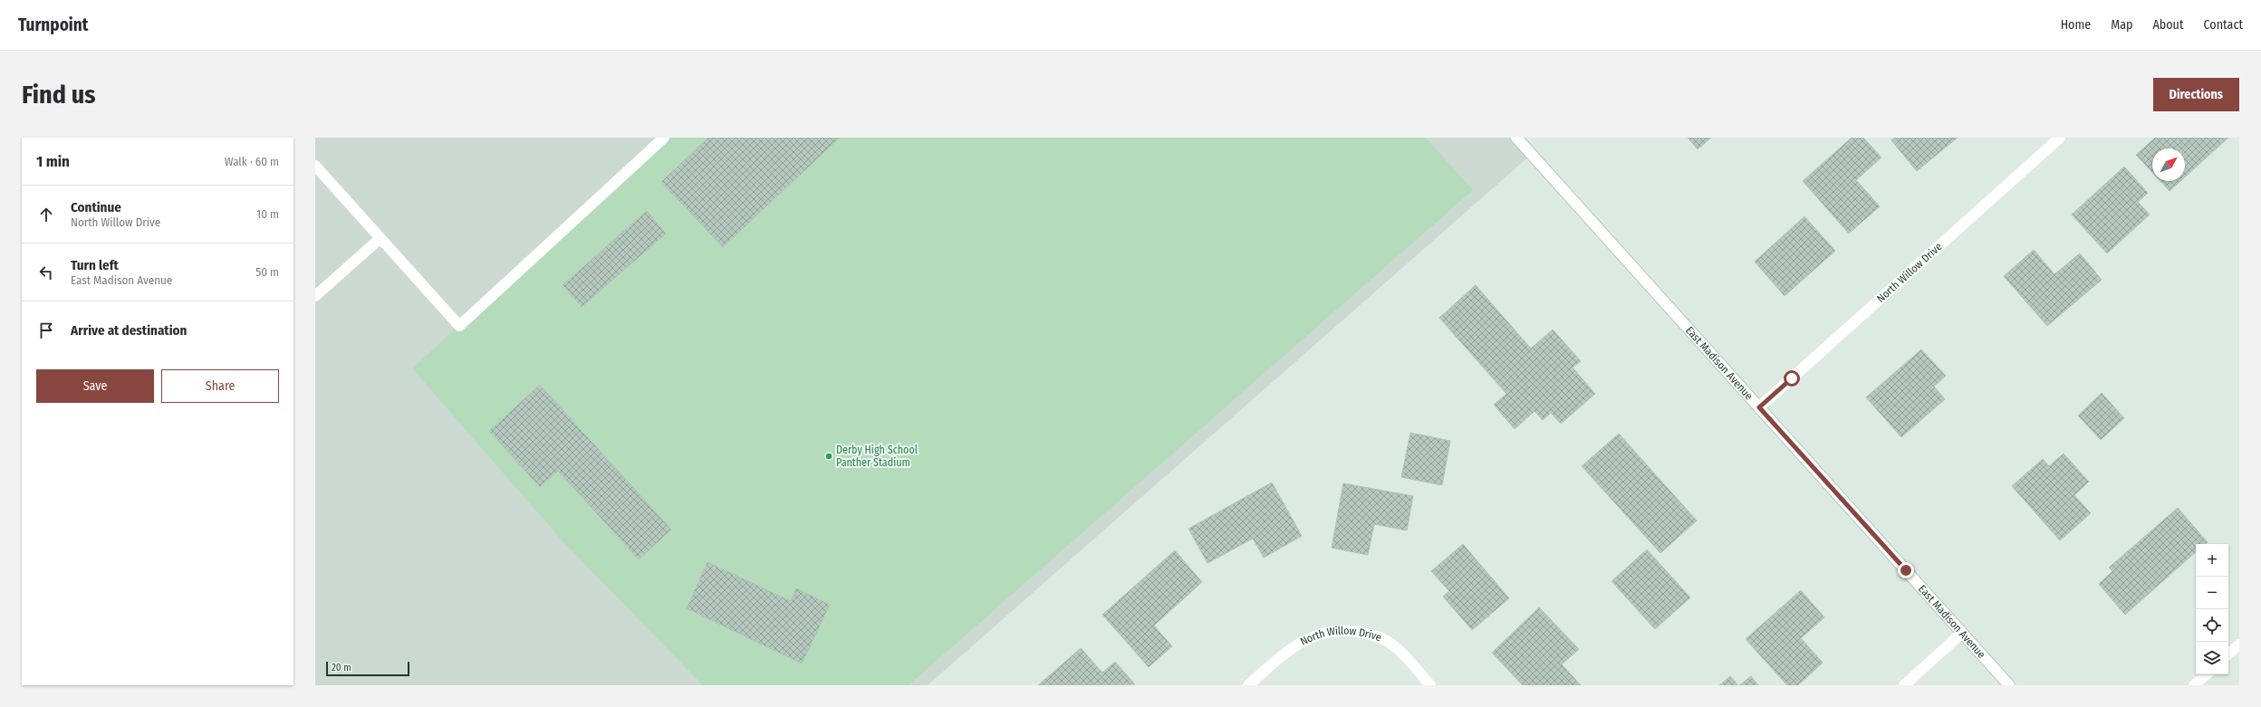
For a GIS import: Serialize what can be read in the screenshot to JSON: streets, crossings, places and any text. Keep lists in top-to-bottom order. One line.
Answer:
{"streets":{"street":["North Willow Drive","East Madison Avenue"]},"crossings":[["North Willow Drive","East Madison Avenue"]],"places":["Derby High School Panther Stadium"],"scale_bar":"20 m","north":"top right","page":{"header":"Turnpoint","nav":["Home","Map","About","Contact"],"buttons":["Directions",["Save","Share"]],"title":"Find us","heading":["1 min","Walk · 60 m"],"list":[["Continue","North Willow Drive","10 m"],["Turn left","East Madison Avenue","50 m"],"Arrive at destination"],"map_buttons":["+","−"],"scale":"20 m"}}
